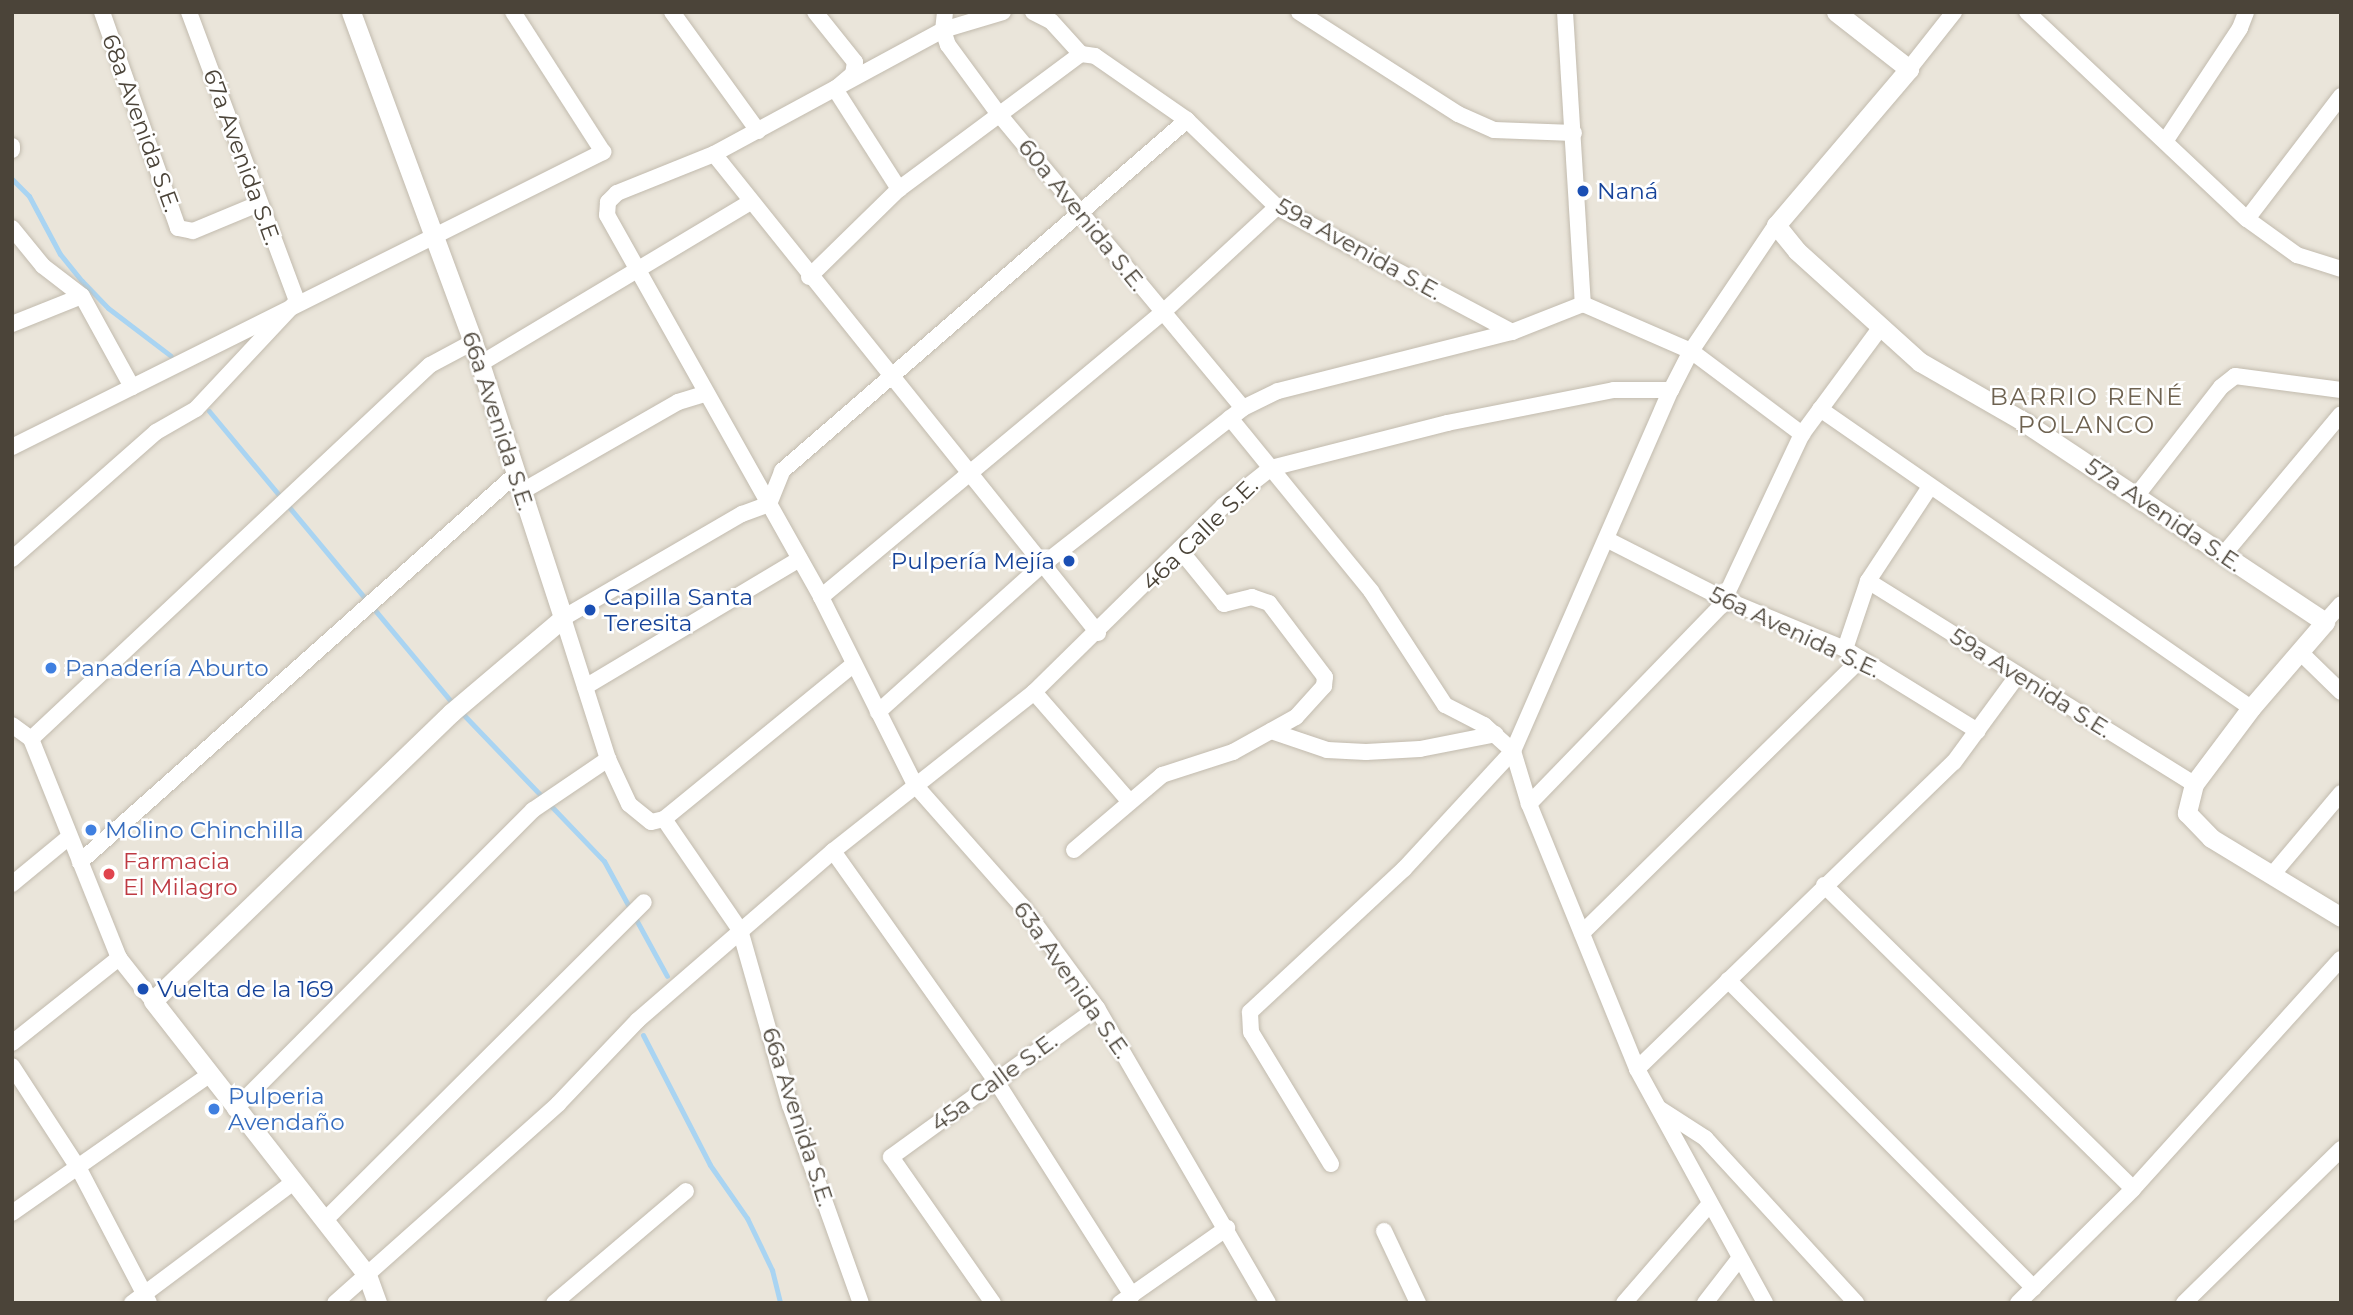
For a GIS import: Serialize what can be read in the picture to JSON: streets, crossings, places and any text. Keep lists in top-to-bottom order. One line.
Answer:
{"streets":{"street":["68a Avenida S.E.","67a Avenida S.E.","60a Avenida S.E.","59a Avenida S.E.","66a Avenida S.E.","57a Avenida S.E.","46a Calle S.E.","56a Avenida S.E.","63a Avenida S.E.","45a Calle S.E."]},"crossings":[["68a Avenida S.E.","67a Avenida S.E."],["60a Avenida S.E.","46a Calle S.E."],["66a Avenida S.E.","46a Calle S.E."],["46a Calle S.E.","63a Avenida S.E."],["63a Avenida S.E.","45a Calle S.E."]],"districts":["BARRIO RENÉ POLANCO"],"places":["Naná","Pulpería Mejía","Capilla Santa Teresita","Panadería Aburto","Molino Chinchilla","Farmacia El Milagro","Vuelta de la 169","Pulperia Avendaño"]}
